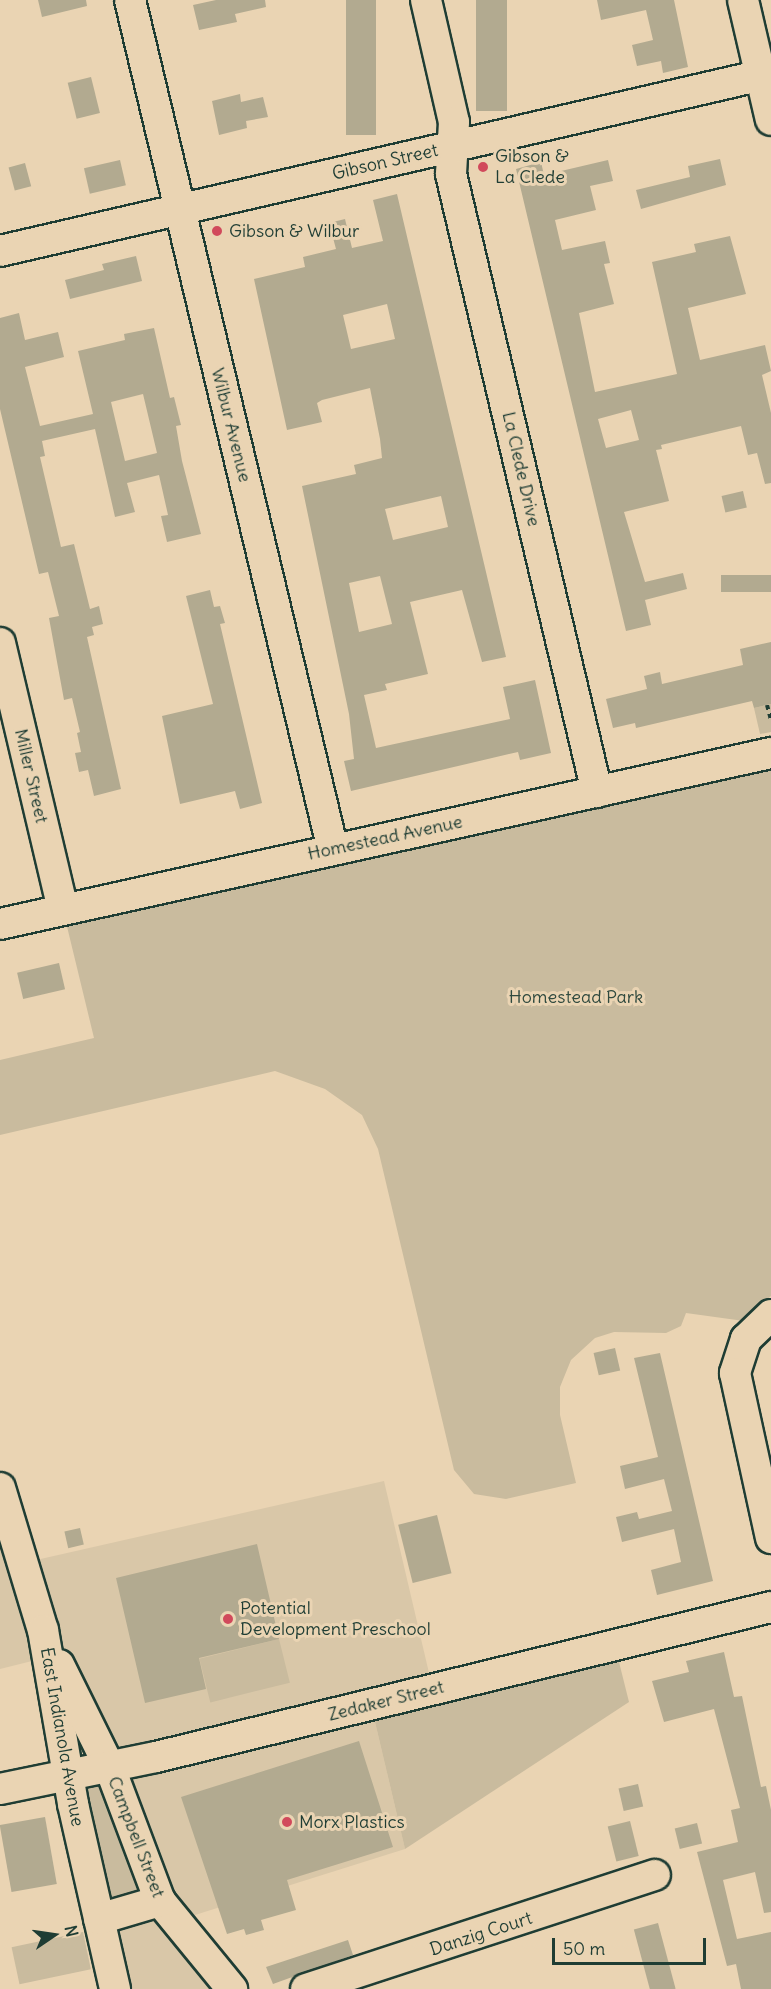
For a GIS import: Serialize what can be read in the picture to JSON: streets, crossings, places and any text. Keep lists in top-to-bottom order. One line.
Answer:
{"streets":{"street":["Gibson Street","Wilbur Avenue","La Clede Drive","Miller Street","Homestead Avenue","Zedaker Street","East Indianola Avenue","Campbell Street","Danzig Court"]},"crossings":[["Gibson Street","Wilbur Avenue"],["Gibson Street","La Clede Drive"],["Wilbur Avenue","Homestead Avenue"],["La Clede Drive","Homestead Avenue"],["Miller Street","Homestead Avenue"],["Zedaker Street","East Indianola Avenue"],["Zedaker Street","Campbell Street"],["East Indianola Avenue","Campbell Street"]],"parks":["Homestead Park"],"places":["Gibson & La Clede","Gibson & Wilbur","Potential Development Preschool","Morx Plastics"],"scale_bar":"50 m","north":"right"}
